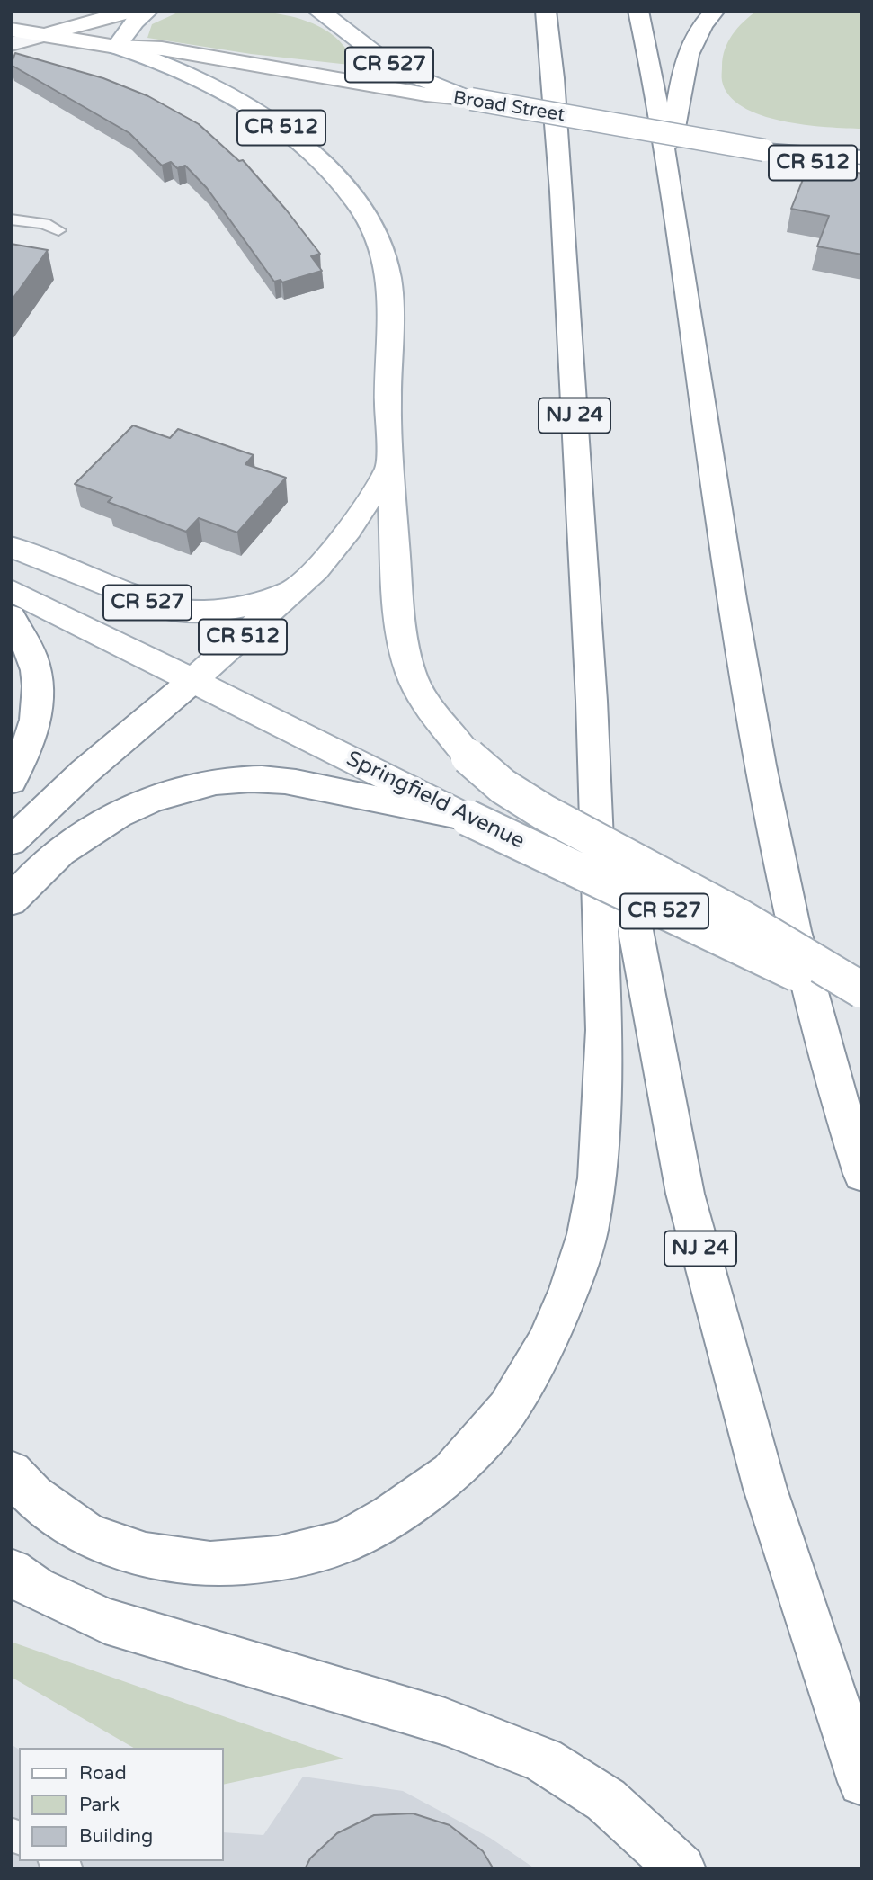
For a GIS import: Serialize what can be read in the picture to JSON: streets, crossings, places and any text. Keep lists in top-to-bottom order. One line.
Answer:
{"streets":{"main road":["CR 527","Broad Street","CR 512","NJ 24","Springfield Avenue"]},"crossings":[["CR 527","Broad Street"],["CR 527","CR 512"],["Broad Street","CR 512"],["CR 512","Springfield Avenue"]],"legend":["Road","Park","Building"]}
